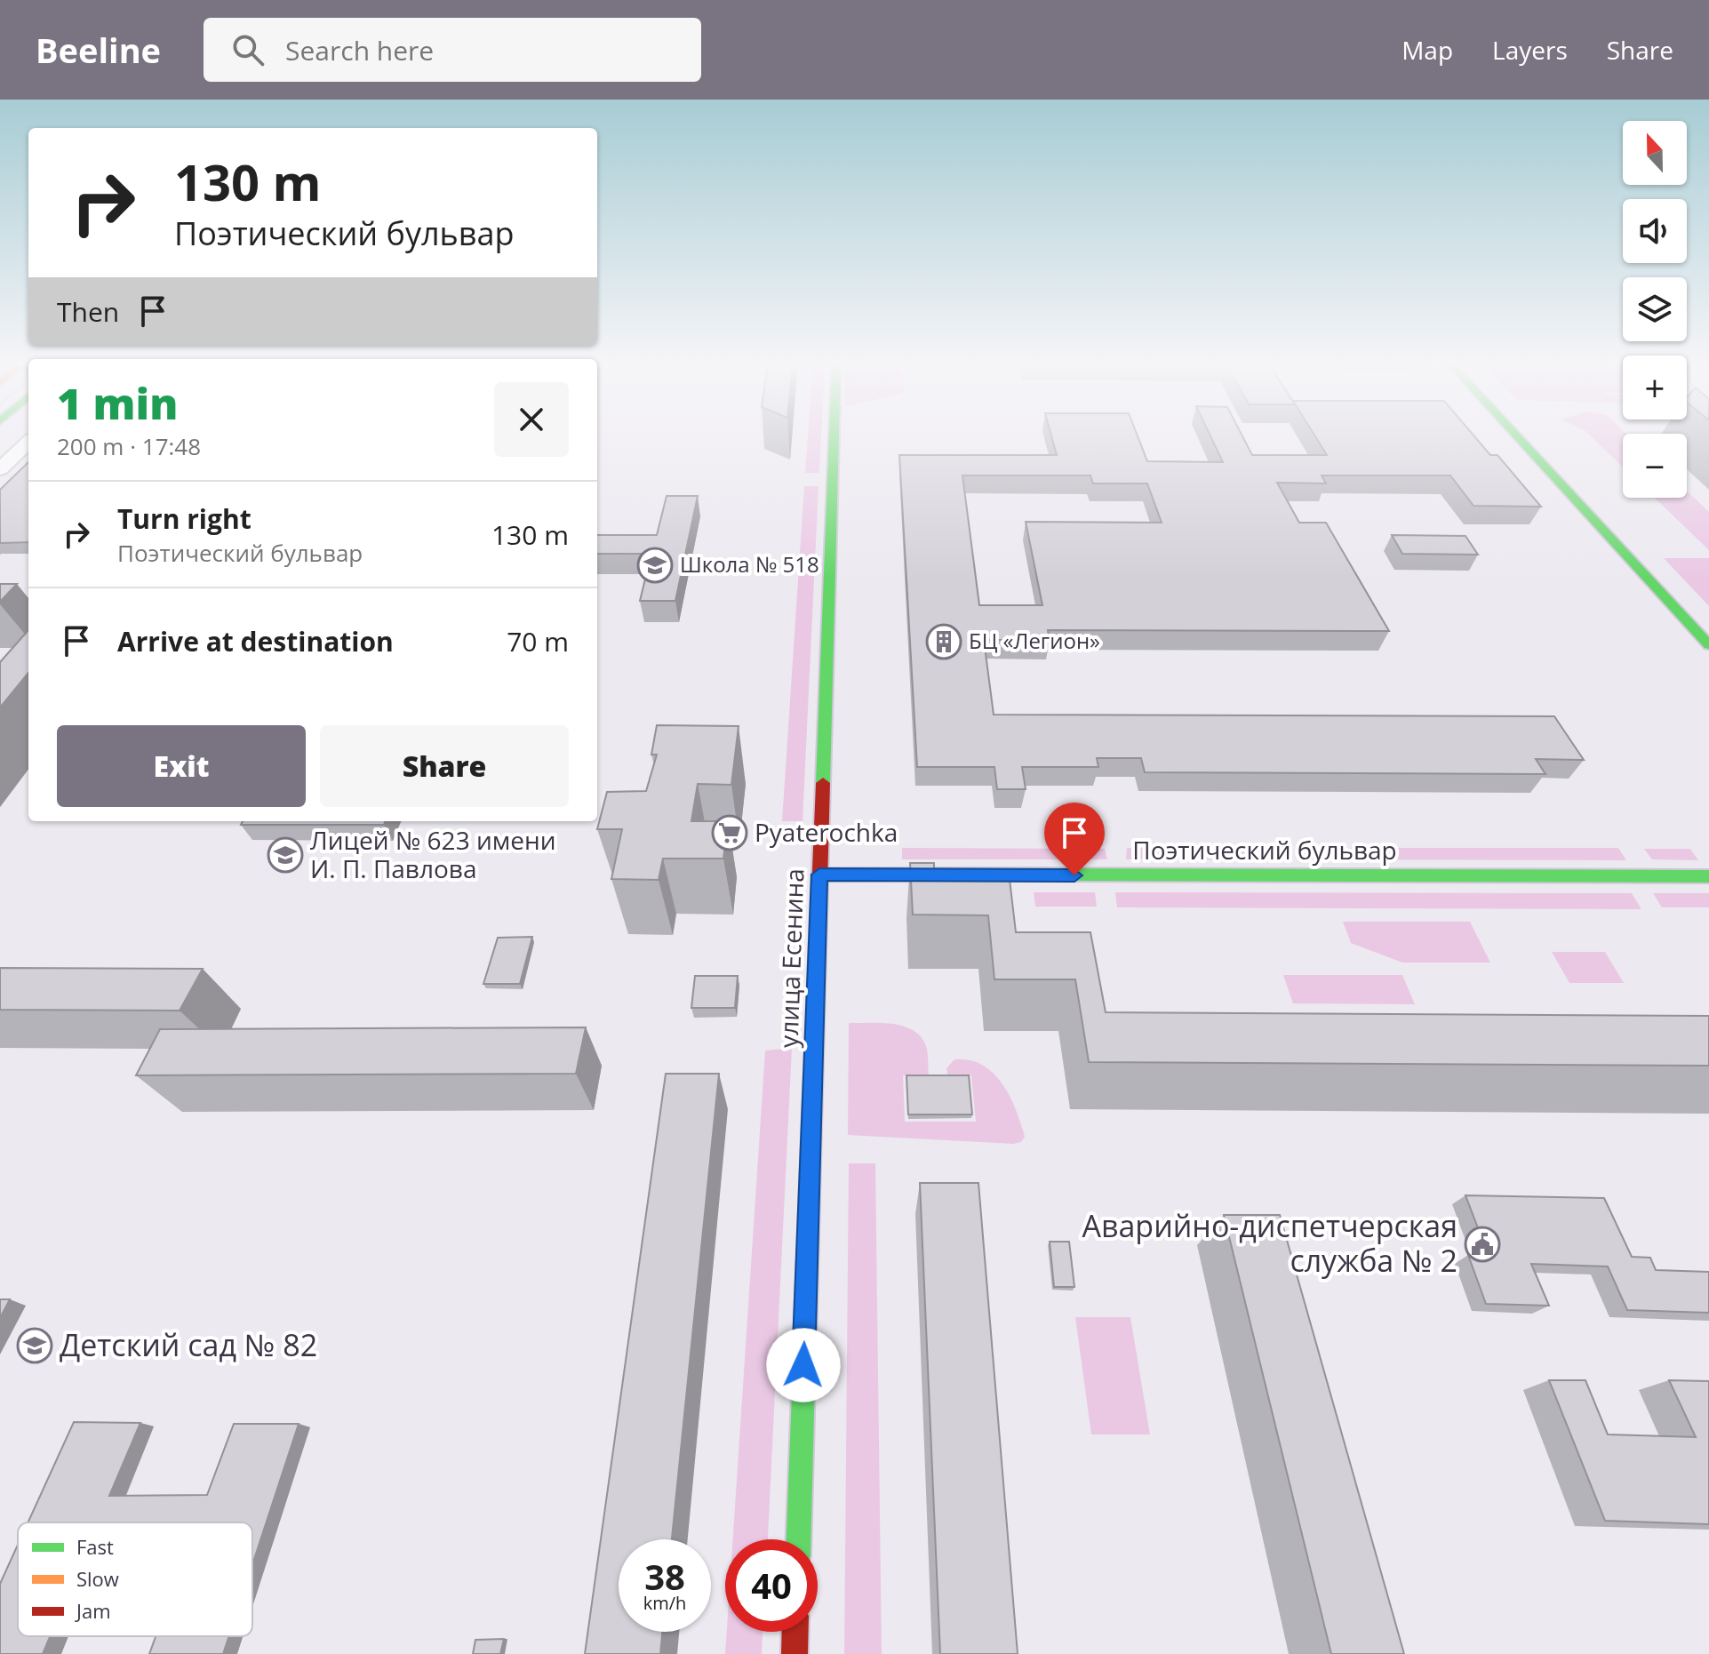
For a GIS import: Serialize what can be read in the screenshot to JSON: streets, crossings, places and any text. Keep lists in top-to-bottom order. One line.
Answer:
{"streets":{"street":["Поэтический бульвар","улица Есенина"]},"crossings":[["Поэтический бульвар","улица Есенина"]],"places":{"school or university":["Школа № 518","Лицей № 623 имени И. П. Павлова","Детский сад № 82"],"building":["БЦ «Легион»"],"supermarket":["Pyaterochka"],"public building":["Аварийно-диспетчерская служба № 2"]},"legend":["Fast","Slow","Jam"],"north":"top","page":{"header":"Beeline","search":"Search here","nav":["Map","Layers","Share"],"map_buttons":["+","−"],"turn":["130 m","Поэтический бульвар"],"then":"Then","heading":["1 min","200 m · 17:48"],"list":[{"name":"Turn right","note":"Поэтический бульвар","value":"130 m"},{"name":"Arrive at destination","value":"70 m"}],"buttons":["Exit","Share"],"speed":"38 km/h","limit":"40"}}
